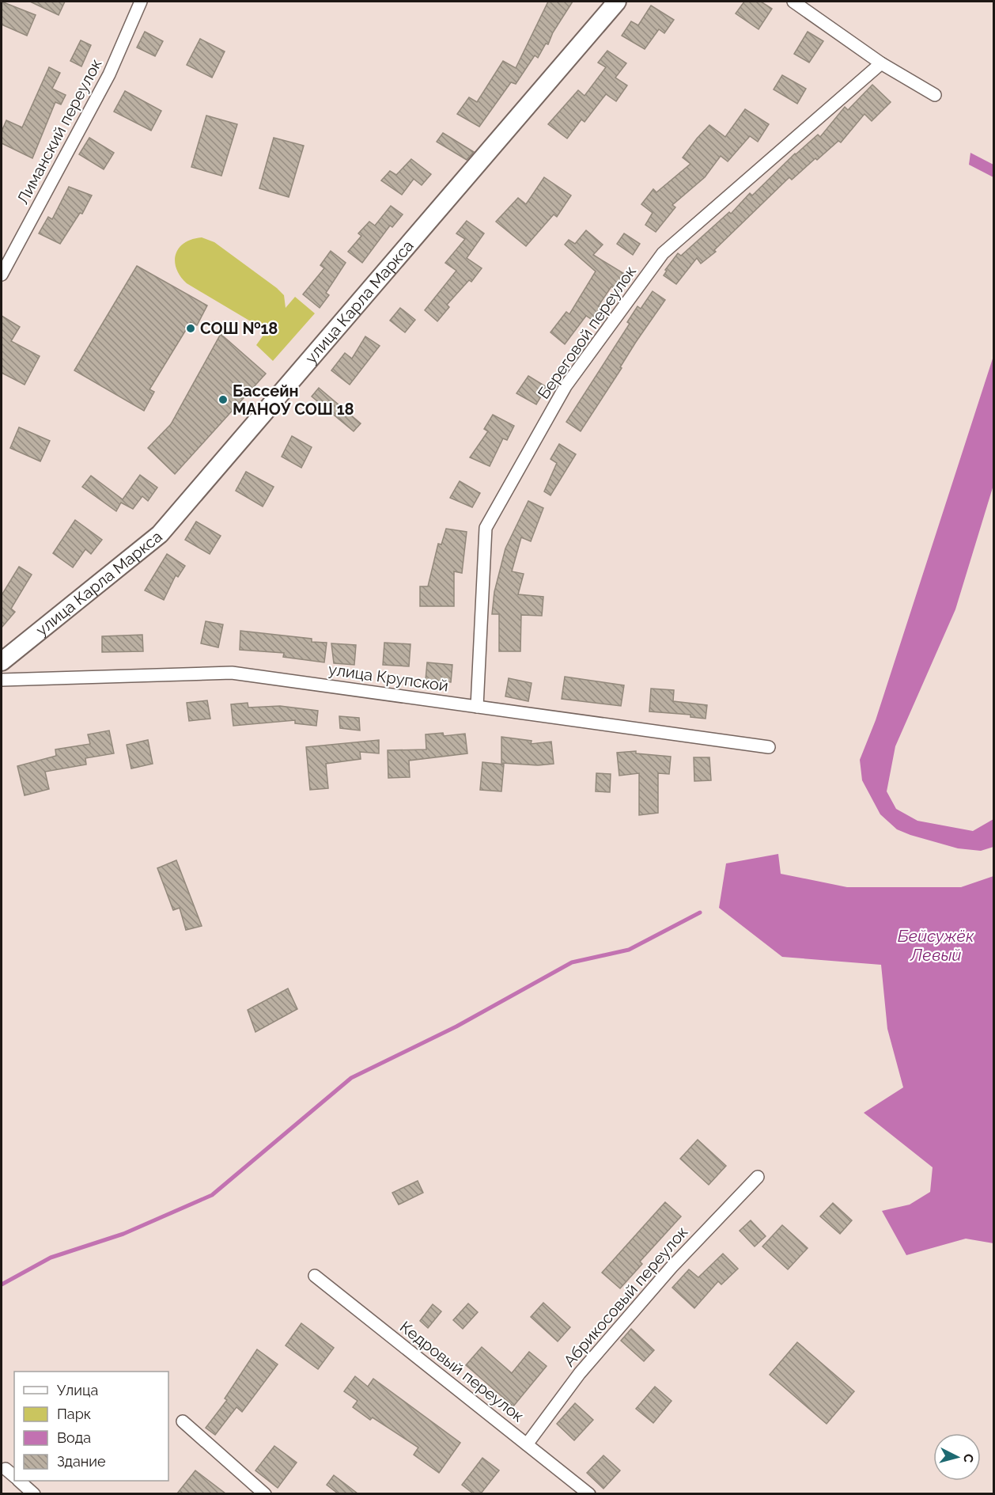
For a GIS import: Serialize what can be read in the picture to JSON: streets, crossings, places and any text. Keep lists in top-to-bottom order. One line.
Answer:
{"streets":{"main road":["улица Карла Маркса"],"street":["Лиманский переулок","Береговой переулок","улица Крупской","Абрикосовый переулок","Кедровый переулок"]},"crossings":[["Береговой переулок","улица Крупской"],["Абрикосовый переулок","Кедровый переулок"]],"water":["Бейсужёк Левый"],"places":["СОШ №18","Бассейн МАНОУ СОШ 18"],"legend":["Улица","Парк","Вода","Здание"],"north":"right"}
